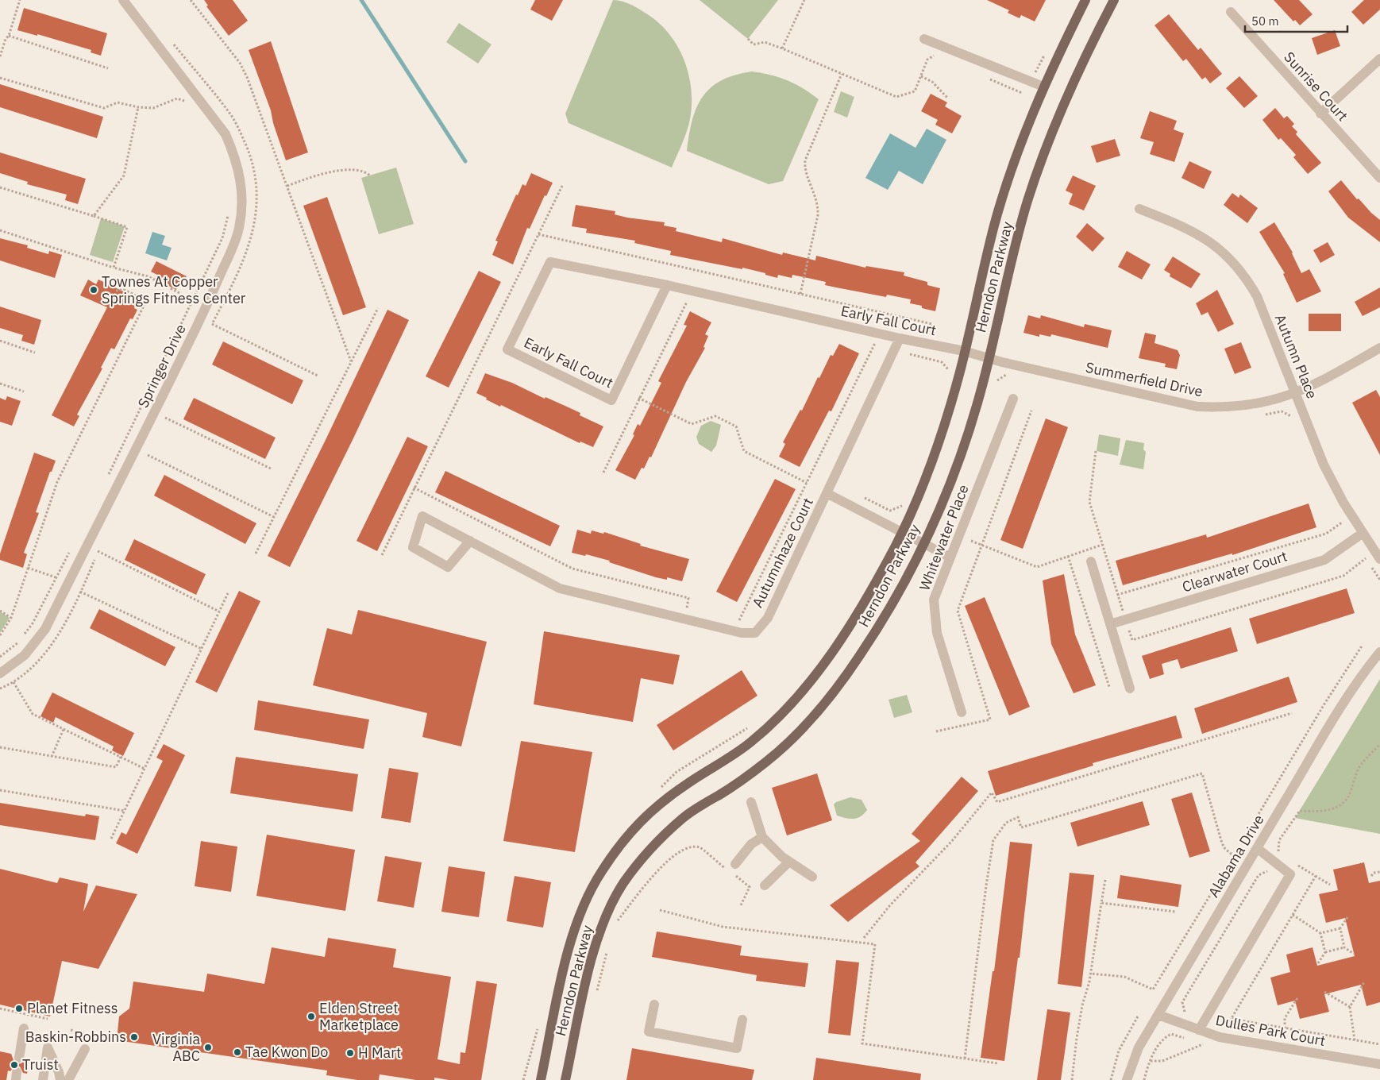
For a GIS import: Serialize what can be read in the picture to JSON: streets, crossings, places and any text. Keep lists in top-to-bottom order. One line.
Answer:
{"streets":{"main road":["Herndon Parkway"],"street":["Sunrise Court","Early Fall Court","Autumn Place","Springer Drive","Summerfield Drive","Whitewater Place","Autumnhaze Court","Clearwater Court","Alabama Drive","Dulles Park Court"]},"crossings":[["Herndon Parkway","Early Fall Court"],["Herndon Parkway","Summerfield Drive"],["Early Fall Court","Summerfield Drive"],["Early Fall Court","Autumnhaze Court"],["Autumn Place","Summerfield Drive"],["Autumn Place","Clearwater Court"],["Alabama Drive","Dulles Park Court"]],"places":["Townes At Copper Springs Fitness Center","Planet Fitness","Elden Street Marketplace","Baskin-Robbins","Virginia ABC","Tae Kwon Do","H Mart","Truist"],"scale_bar":"50 m"}
